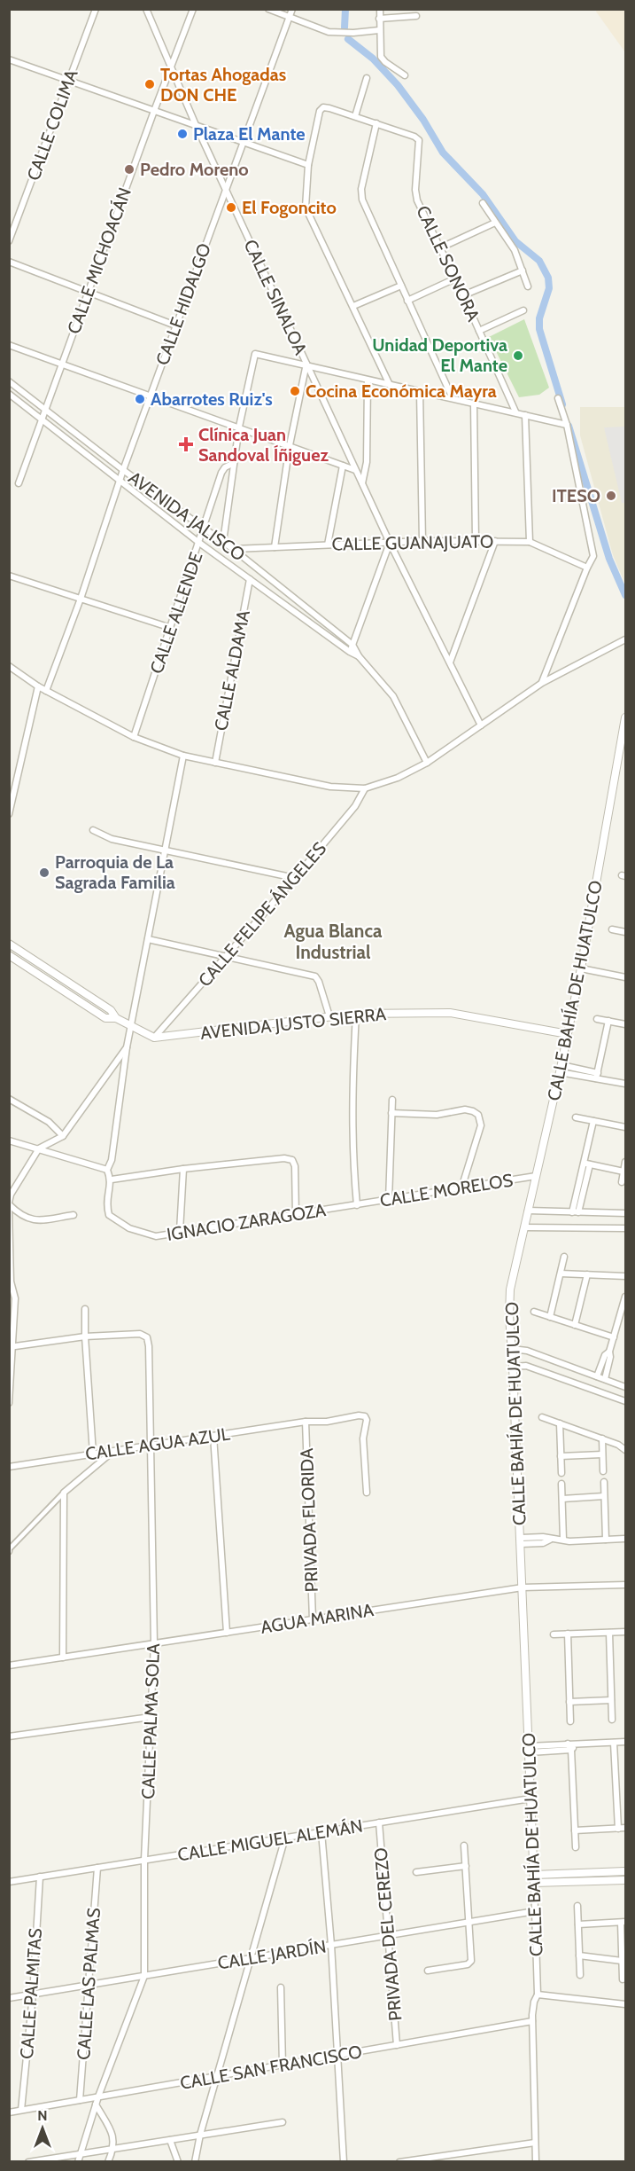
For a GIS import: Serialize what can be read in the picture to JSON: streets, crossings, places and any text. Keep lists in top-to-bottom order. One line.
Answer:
{"streets":{"street":["CALLE COLIMA","CALLE MICHOACÁN","CALLE SONORA","CALLE SINALOA","CALLE HIDALGO","AVENIDA JALISCO","CALLE GUANAJUATO","CALLE ALLENDE","CALLE ALDAMA","CALLE FELIPE ÁNGELES","CALLE BAHÍA DE HUATULCO","AVENIDA JUSTO SIERRA","CALLE MORELOS","IGNACIO ZARAGOZA","CALLE AGUA AZUL","PRIVADA FLORIDA","AGUA MARINA","CALLE PALMA SOLA","CALLE MIGUEL ALEMÁN","PRIVADA DEL CEREZO","CALLE JARDÍN","CALLE LAS PALMAS","CALLE PALMITAS","CALLE SAN FRANCISCO"]},"crossings":[["CALLE MICHOACÁN","CALLE SINALOA"],["CALLE MICHOACÁN","AVENIDA JALISCO"],["CALLE SINALOA","CALLE HIDALGO"],["CALLE SINALOA","CALLE GUANAJUATO"],["CALLE SINALOA","CALLE ALLENDE"],["CALLE HIDALGO","AVENIDA JALISCO"],["AVENIDA JALISCO","CALLE GUANAJUATO"],["AVENIDA JALISCO","CALLE ALLENDE"],["AVENIDA JALISCO","CALLE ALDAMA"],["CALLE FELIPE ÁNGELES","AVENIDA JUSTO SIERRA"],["CALLE BAHÍA DE HUATULCO","AVENIDA JUSTO SIERRA"],["CALLE BAHÍA DE HUATULCO","CALLE MORELOS"],["CALLE BAHÍA DE HUATULCO","AGUA MARINA"],["CALLE BAHÍA DE HUATULCO","CALLE MIGUEL ALEMÁN"],["CALLE BAHÍA DE HUATULCO","CALLE JARDÍN"],["CALLE BAHÍA DE HUATULCO","CALLE SAN FRANCISCO"],["CALLE MORELOS","IGNACIO ZARAGOZA"],["CALLE AGUA AZUL","PRIVADA FLORIDA"],["CALLE AGUA AZUL","CALLE PALMA SOLA"],["PRIVADA FLORIDA","AGUA MARINA"],["AGUA MARINA","CALLE PALMA SOLA"],["CALLE PALMA SOLA","CALLE MIGUEL ALEMÁN"],["CALLE PALMA SOLA","CALLE JARDÍN"],["CALLE PALMA SOLA","CALLE SAN FRANCISCO"],["CALLE MIGUEL ALEMÁN","PRIVADA DEL CEREZO"],["CALLE MIGUEL ALEMÁN","CALLE LAS PALMAS"],["CALLE MIGUEL ALEMÁN","CALLE PALMITAS"],["PRIVADA DEL CEREZO","CALLE JARDÍN"],["PRIVADA DEL CEREZO","CALLE SAN FRANCISCO"],["CALLE JARDÍN","CALLE LAS PALMAS"],["CALLE JARDÍN","CALLE PALMITAS"],["CALLE LAS PALMAS","CALLE SAN FRANCISCO"],["CALLE PALMITAS","CALLE SAN FRANCISCO"]],"districts":["Agua Blanca Industrial"],"places":{"other":["Tortas Ahogadas DON CHE","Plaza El Mante","Pedro Moreno","El Fogoncito","Unidad Deportiva El Mante","Cocina Económica Mayra","Abarrotes Ruiz's","ITESO","Parroquia de La Sagrada Familia"],"health":["Clínica Juan Sandoval Íñiguez"]},"north":"top"}
